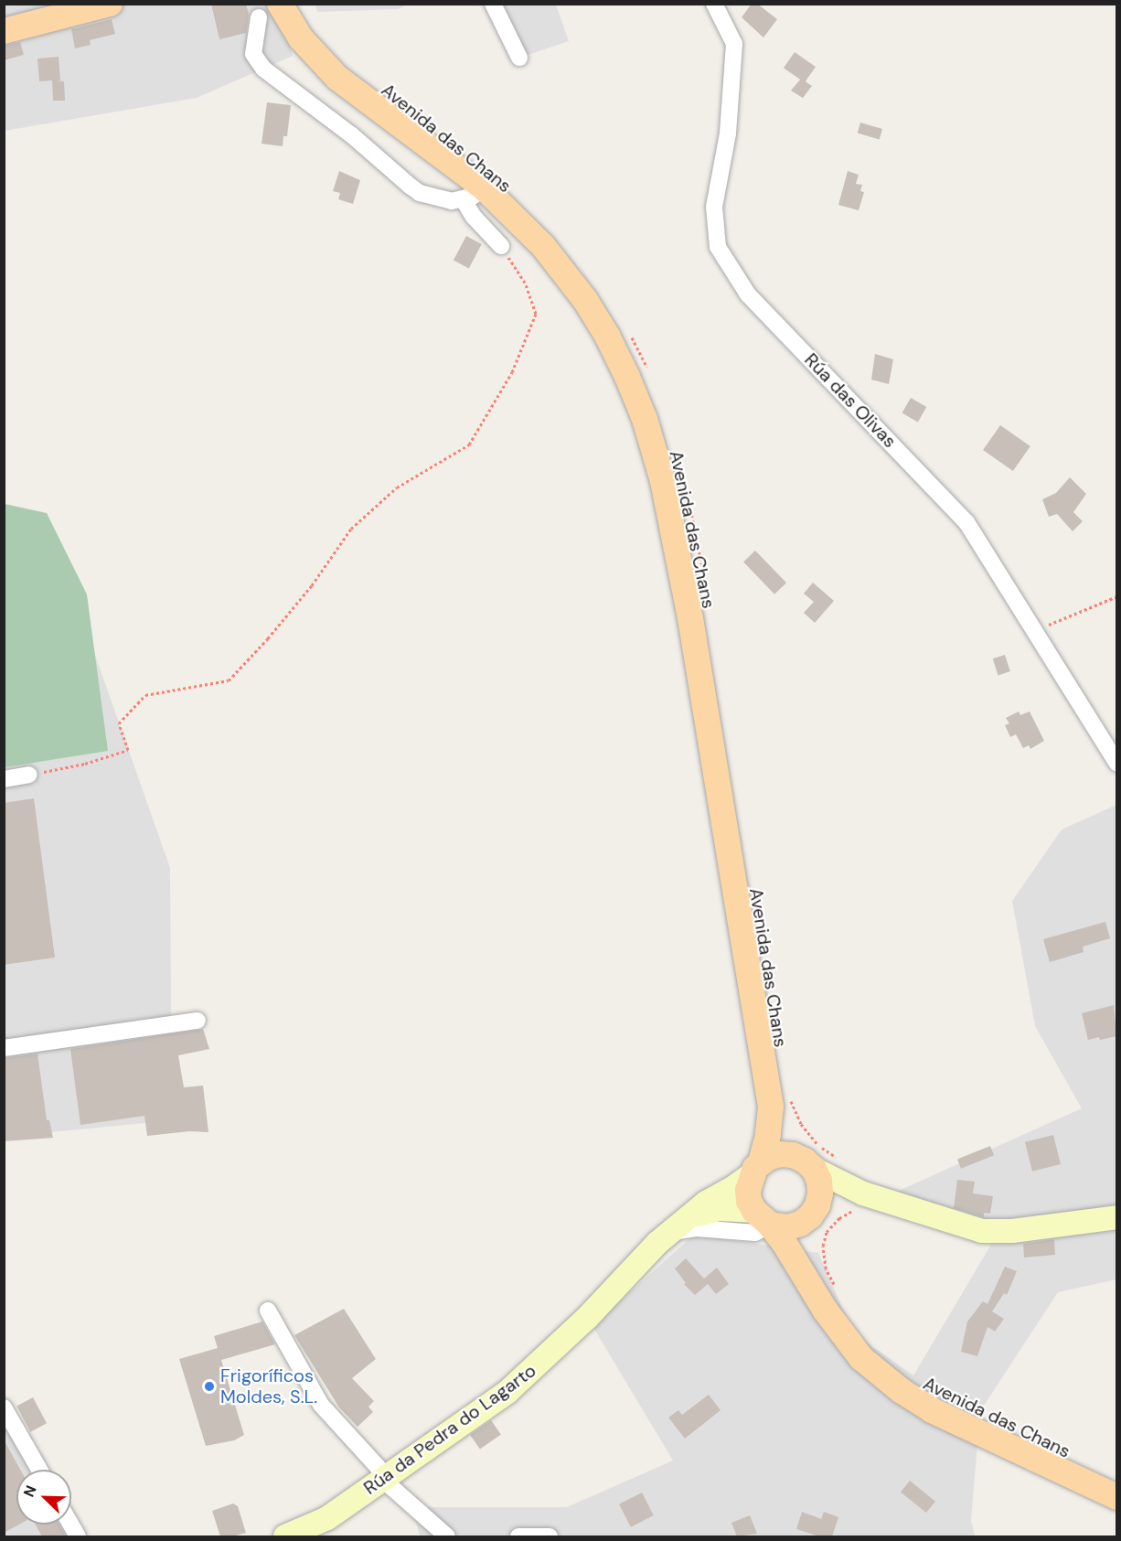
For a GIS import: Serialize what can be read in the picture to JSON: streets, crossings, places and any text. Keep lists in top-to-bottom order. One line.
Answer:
{"streets":{"main road":["Avenida das Chans"],"street":["Rúa das Olivas","Rúa da Pedra do Lagarto"]},"crossings":[["Avenida das Chans","Rúa da Pedra do Lagarto"]],"places":["Frigoríficos Moldes, S.L."],"north":"top left"}
